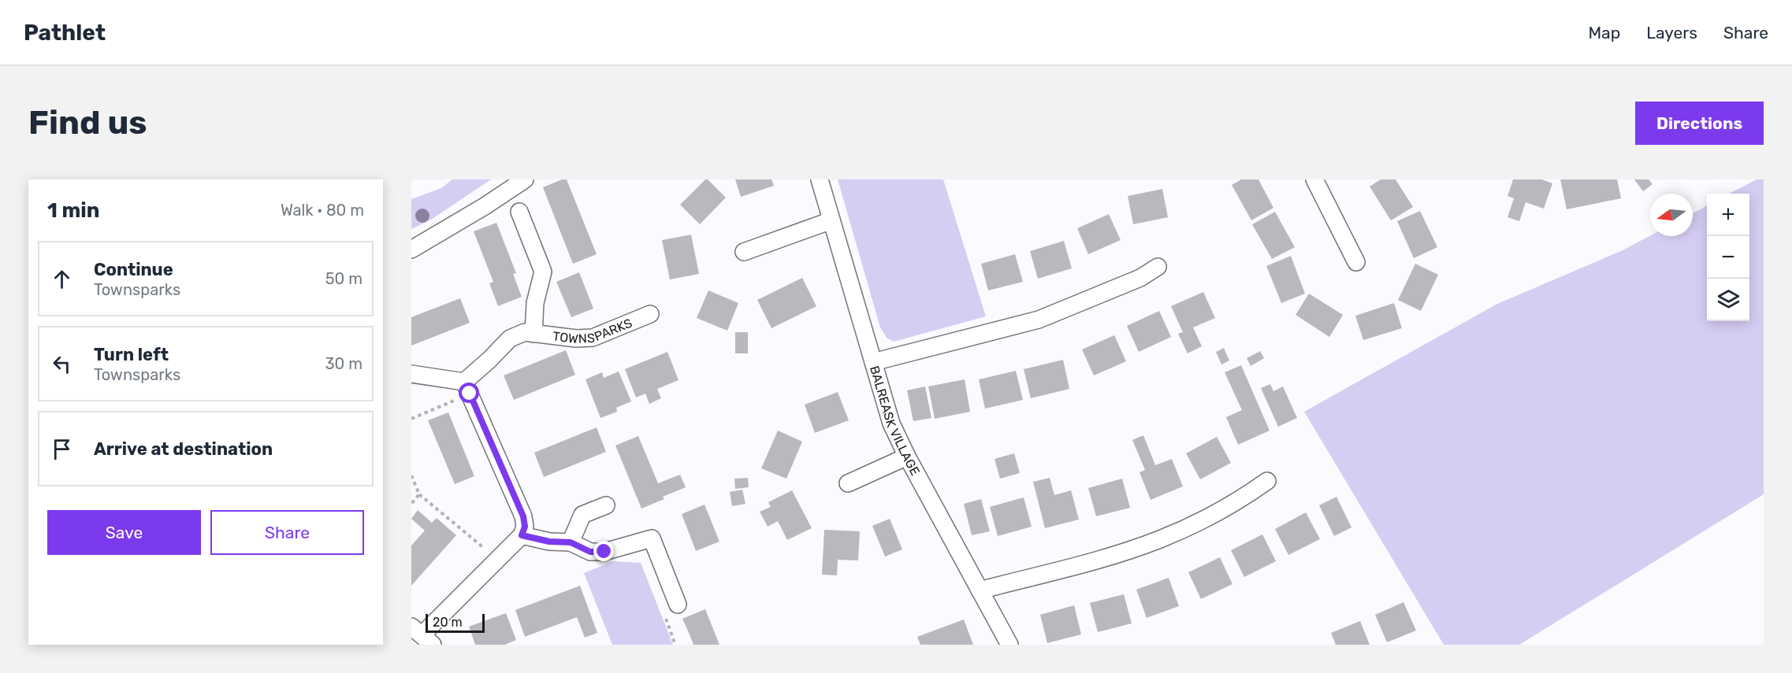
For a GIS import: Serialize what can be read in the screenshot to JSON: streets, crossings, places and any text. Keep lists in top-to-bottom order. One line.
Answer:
{"streets":{"street":["TOWNSPARKS","BALREASK VILLAGE"]},"scale_bar":"20 m","north":"left","page":{"header":"Pathlet","nav":["Map","Layers","Share"],"buttons":["Directions",["Save","Share"]],"title":"Find us","heading":["1 min","Walk · 80 m"],"map_buttons":["+","−"],"list":[["Continue","Townsparks","50 m"],["Turn left","Townsparks","30 m"],"Arrive at destination"],"scale":"20 m"}}
